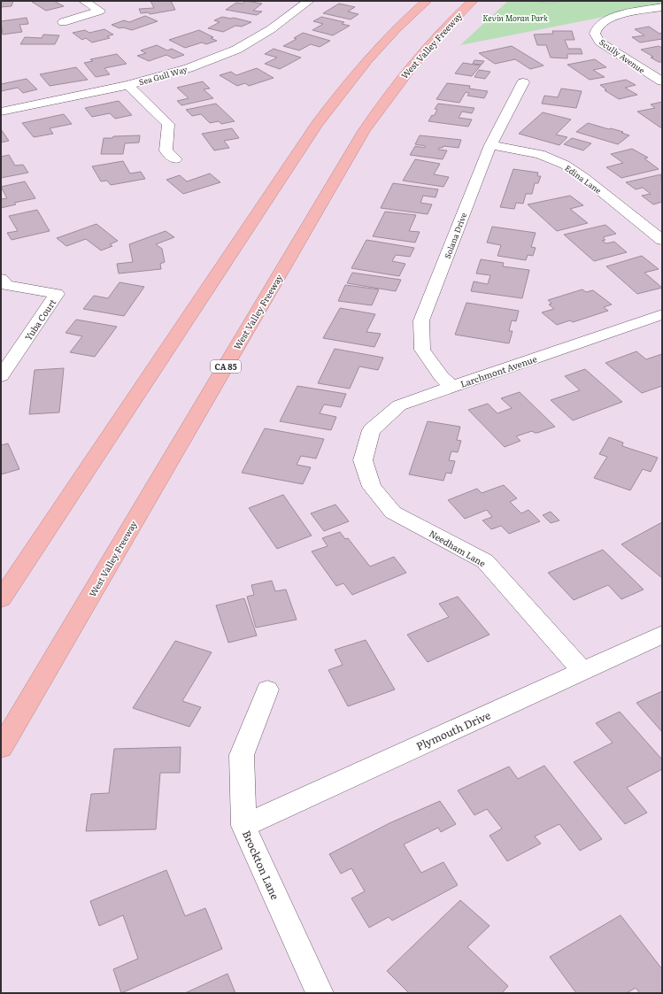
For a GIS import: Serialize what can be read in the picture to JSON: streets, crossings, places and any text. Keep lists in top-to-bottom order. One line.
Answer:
{"streets":{"highway":["West Valley Freeway","CA 85"],"street":["Scully Avenue","Sea Gull Way","Edina Lane","Solana Drive","Yuba Court","Larchmont Avenue","Needham Lane","Plymouth Drive","Brockton Lane"]},"crossings":[["Edina Lane","Solana Drive"],["Solana Drive","Larchmont Avenue"],["Larchmont Avenue","Needham Lane"],["Needham Lane","Plymouth Drive"],["Plymouth Drive","Brockton Lane"]],"parks":["Kevin Moran Park"]}
